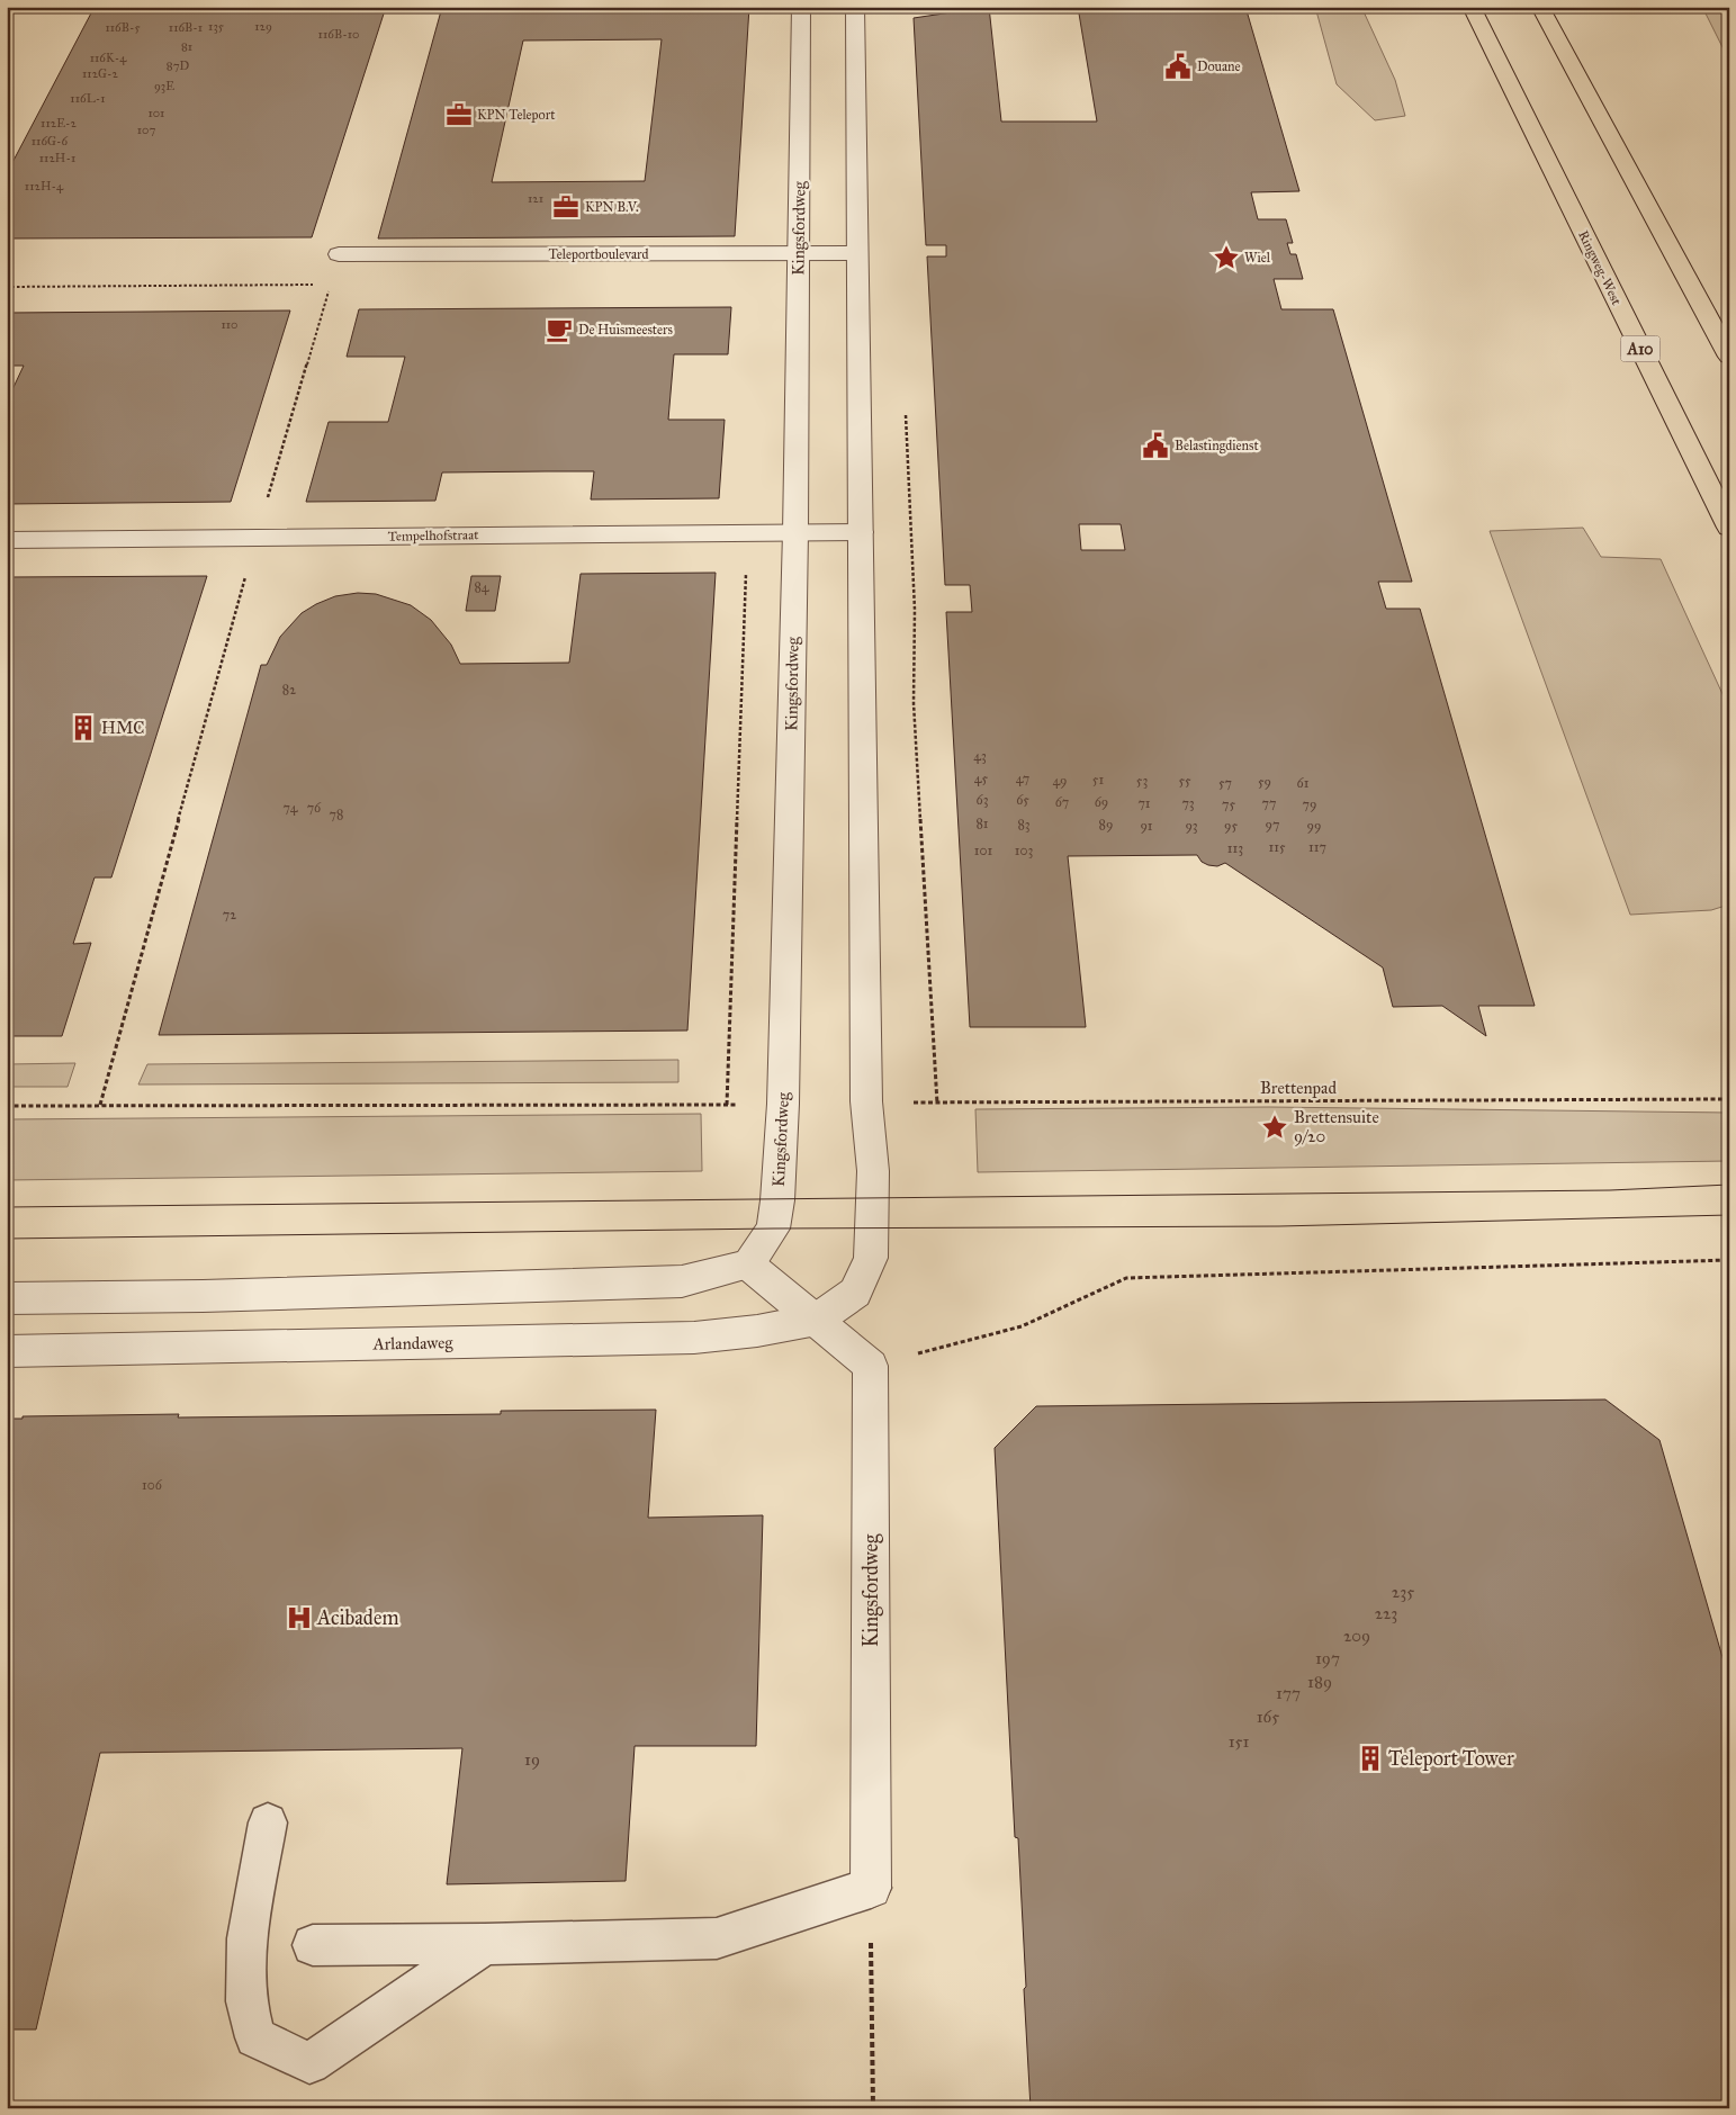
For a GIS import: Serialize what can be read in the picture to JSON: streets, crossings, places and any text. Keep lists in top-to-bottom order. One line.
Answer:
{"streets":{"highway":["Ringweg-West","A10"],"street":["Kingsfordweg","Teleportboulevard","Tempelhofstraat","Arlandaweg"],"path":["Brettenpad"]},"crossings":[["Kingsfordweg","Teleportboulevard"],["Kingsfordweg","Tempelhofstraat"]],"places":{"public building":["Douane","Belastingdienst"],"office":["KPN Teleport","KPN B.V."],"place":["Wiel","Brettensuite 9/20"],"cafe":["De Huismeesters"],"building":["HMC","Teleport Tower"],"hospital":["Acibadem"]},"house_numbers":["135","129","116B-5","116B-1","116B-10","81","116K-4","87D","112G-2","93E","116L-1","101","112E-2","107","116G-6","112H-1","112H-4","121","110","84","82","43","45","47","51","49","53","55","59","57","61","63","65","67","69","71","73","77","75","79","74","76","78","81","83","89","97","91","93","95","99","115","117","113","101","103","72","106","235","223","209","197","189","177","165","151","19"]}
